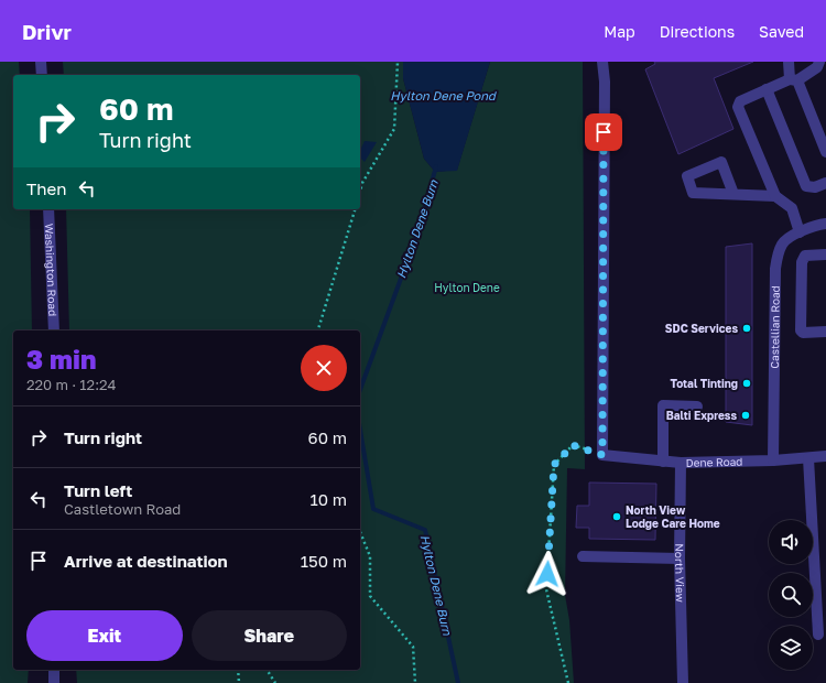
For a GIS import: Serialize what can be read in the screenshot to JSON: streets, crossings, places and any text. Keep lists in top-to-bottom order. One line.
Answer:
{"streets":{"street":["Washington Road","Castellian Road","Dene Road","North View"]},"crossings":[["Castellian Road","Dene Road"],["Dene Road","North View"]],"water":["Hylton Dene Pond","Hylton Dene Burn"],"parks":["Hylton Dene"],"places":["SDC Services","Total Tinting","Balti Express","North View Lodge Care Home"],"page":{"header":"Drivr","nav":["Map","Directions","Saved"],"turn":["60 m","Turn right"],"then":"Then","heading":["3 min","220 m · 12:24"],"list":[{"name":"Turn right","value":"60 m"},{"name":"Turn left","note":"Castletown Road","value":"10 m"},{"name":"Arrive at destination","value":"150 m"}],"buttons":["Exit","Share"]}}
